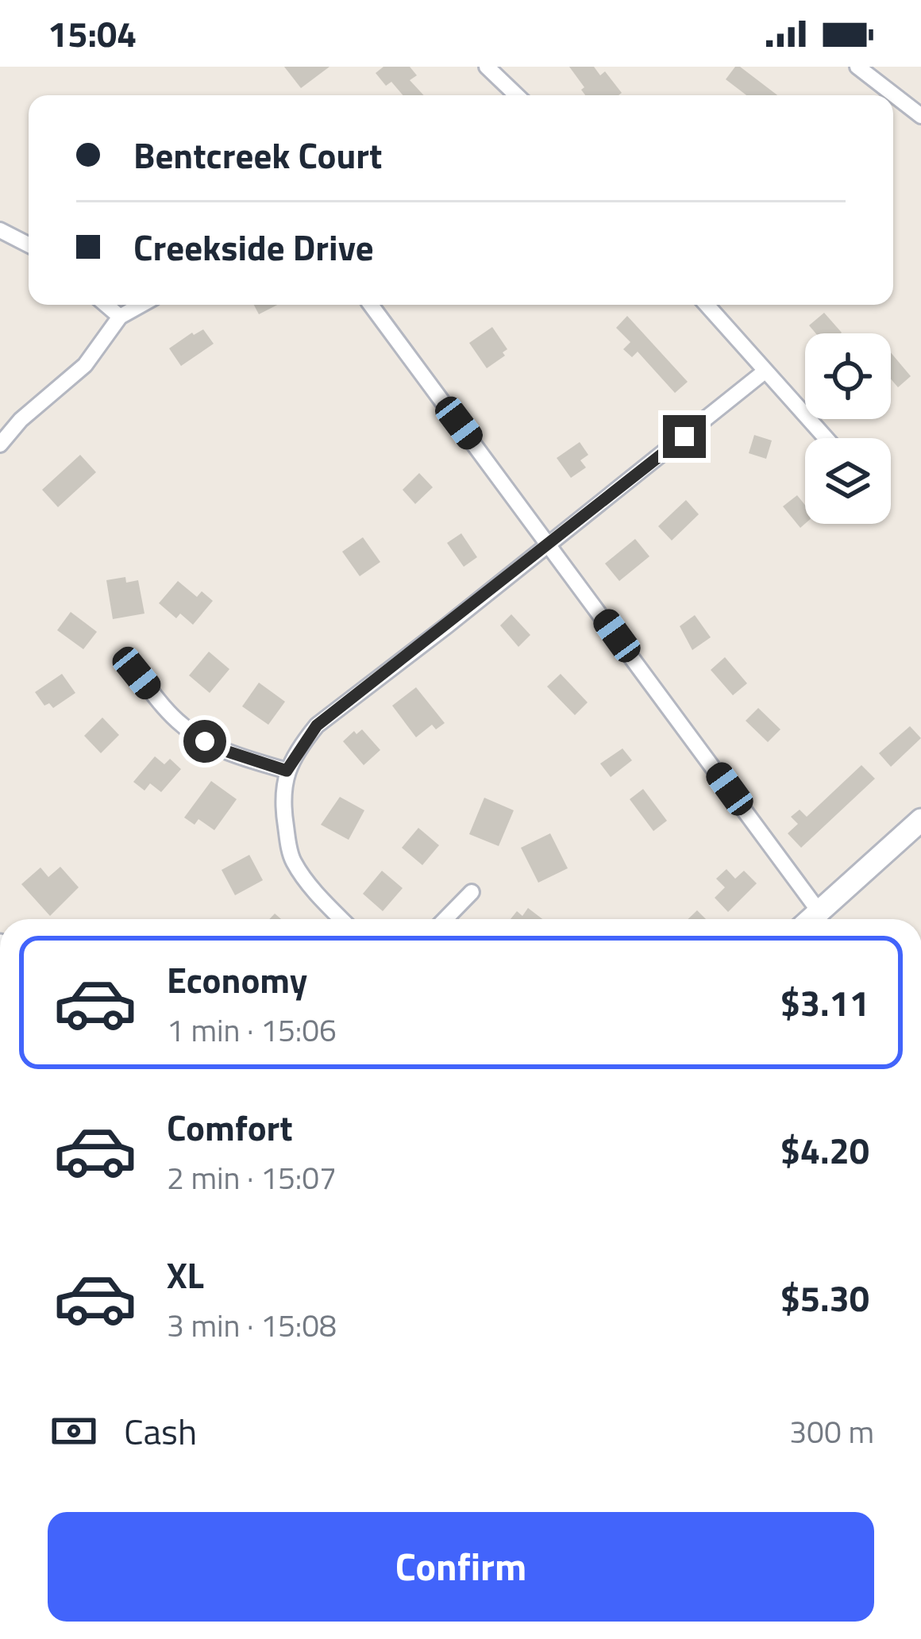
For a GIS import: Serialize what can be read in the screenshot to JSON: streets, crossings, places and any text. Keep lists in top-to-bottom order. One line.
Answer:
{"page":{"status":"15:04","banner":["Bentcreek Court","Creekside Drive"],"list":[{"name":"Economy","note":"1 min · 15:06","value":"$3.11"},{"name":"Comfort","note":"2 min · 15:07","value":"$4.20"},{"name":"XL","note":"3 min · 15:08","value":"$5.30"}],"pay":["Cash","300 m"],"buttons":"Confirm"}}
